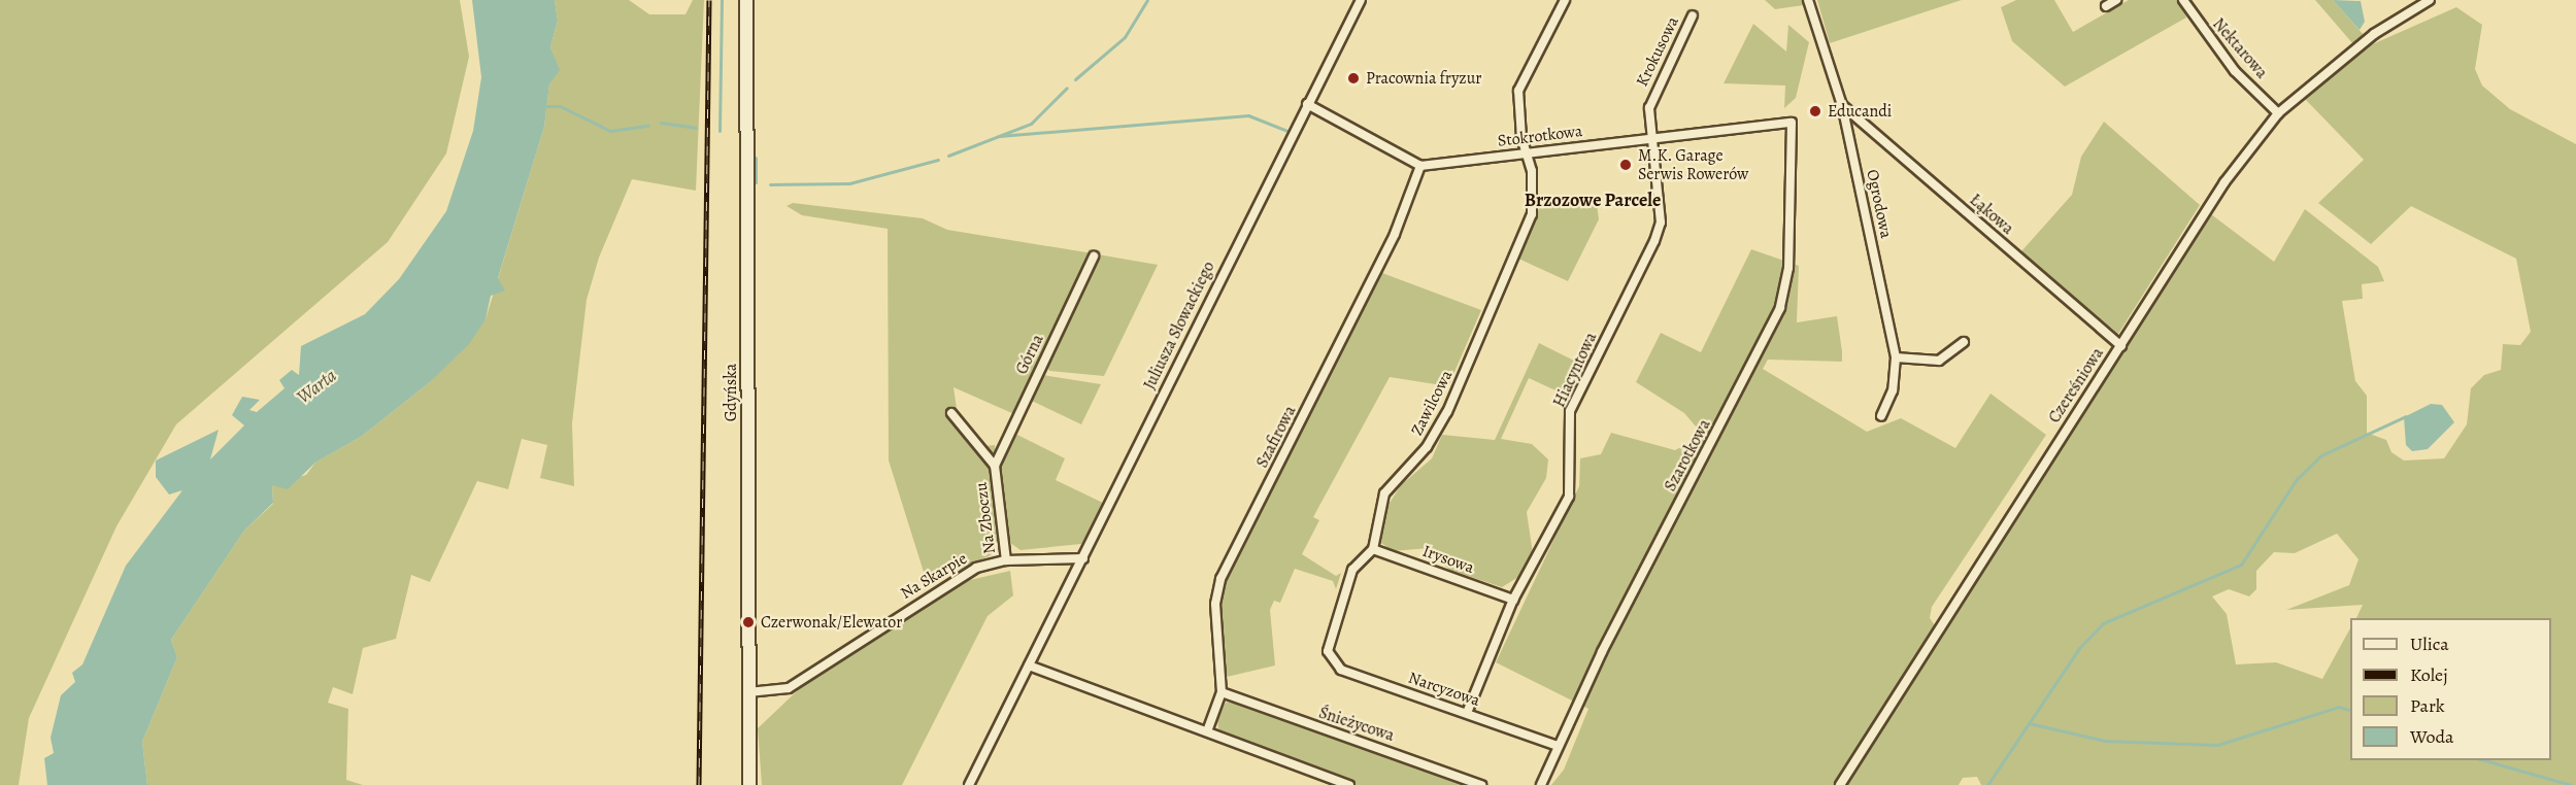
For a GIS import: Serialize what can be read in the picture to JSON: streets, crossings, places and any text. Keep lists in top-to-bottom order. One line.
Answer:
{"streets":{"main road":["Gdyńska"],"street":["Nektarowa","Krokusowa","Stokrotkowa","Ogrodowa","Łąkowa","Juliusza Słowackiego","Górna","Hiacyntowa","Czereśniowa","Zawilcowa","Szafirowa","Szarotkowa","Na Zboczu","Irysowa","Na Skarpie","Narcyzowa","Śnieżycowa"]},"crossings":[["Nektarowa","Czereśniowa"],["Krokusowa","Stokrotkowa"],["Krokusowa","Hiacyntowa"],["Stokrotkowa","Hiacyntowa"],["Stokrotkowa","Zawilcowa"],["Stokrotkowa","Szafirowa"],["Stokrotkowa","Szarotkowa"],["Ogrodowa","Łąkowa"],["Łąkowa","Czereśniowa"],["Juliusza Słowackiego","Na Skarpie"],["Górna","Na Zboczu"],["Hiacyntowa","Irysowa"],["Hiacyntowa","Narcyzowa"],["Gdyńska","Na Skarpie"],["Zawilcowa","Irysowa"],["Zawilcowa","Narcyzowa"],["Szafirowa","Śnieżycowa"],["Szarotkowa","Narcyzowa"],["Na Zboczu","Na Skarpie"],["Irysowa","Narcyzowa"]],"districts":["Brzozowe Parcele"],"water":["Warta"],"places":["Pracownia fryzur","Educandi","M.K. Garage Serwis Rowerów","Czerwonak/Elewator"],"legend":["Ulica","Kolej","Park","Woda"]}
